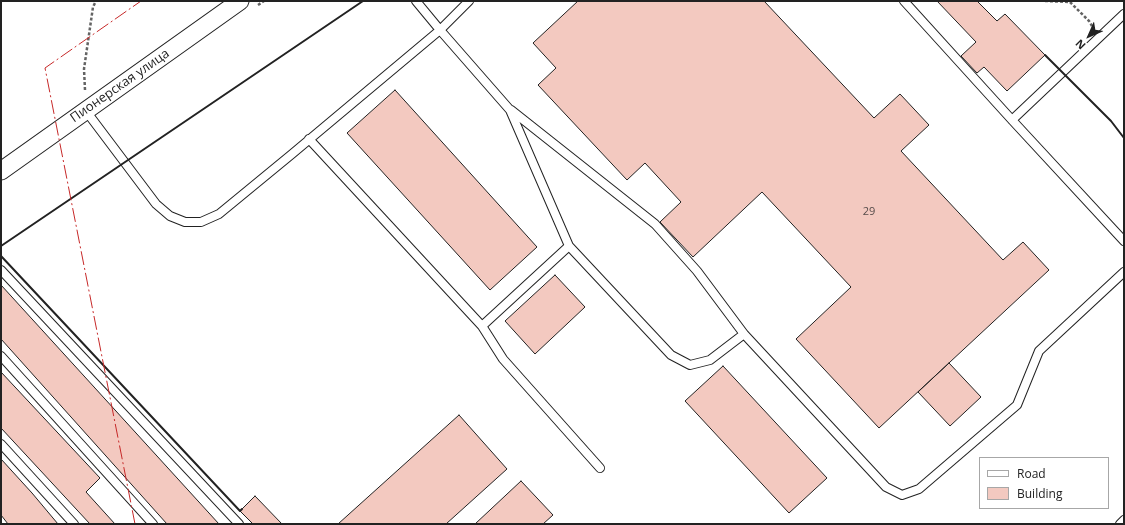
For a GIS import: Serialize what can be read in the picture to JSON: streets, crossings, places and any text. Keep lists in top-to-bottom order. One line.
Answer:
{"streets":{"street":["Пионерская улица"]},"house_numbers":["29"],"legend":["Road","Building"],"north":"bottom left"}
